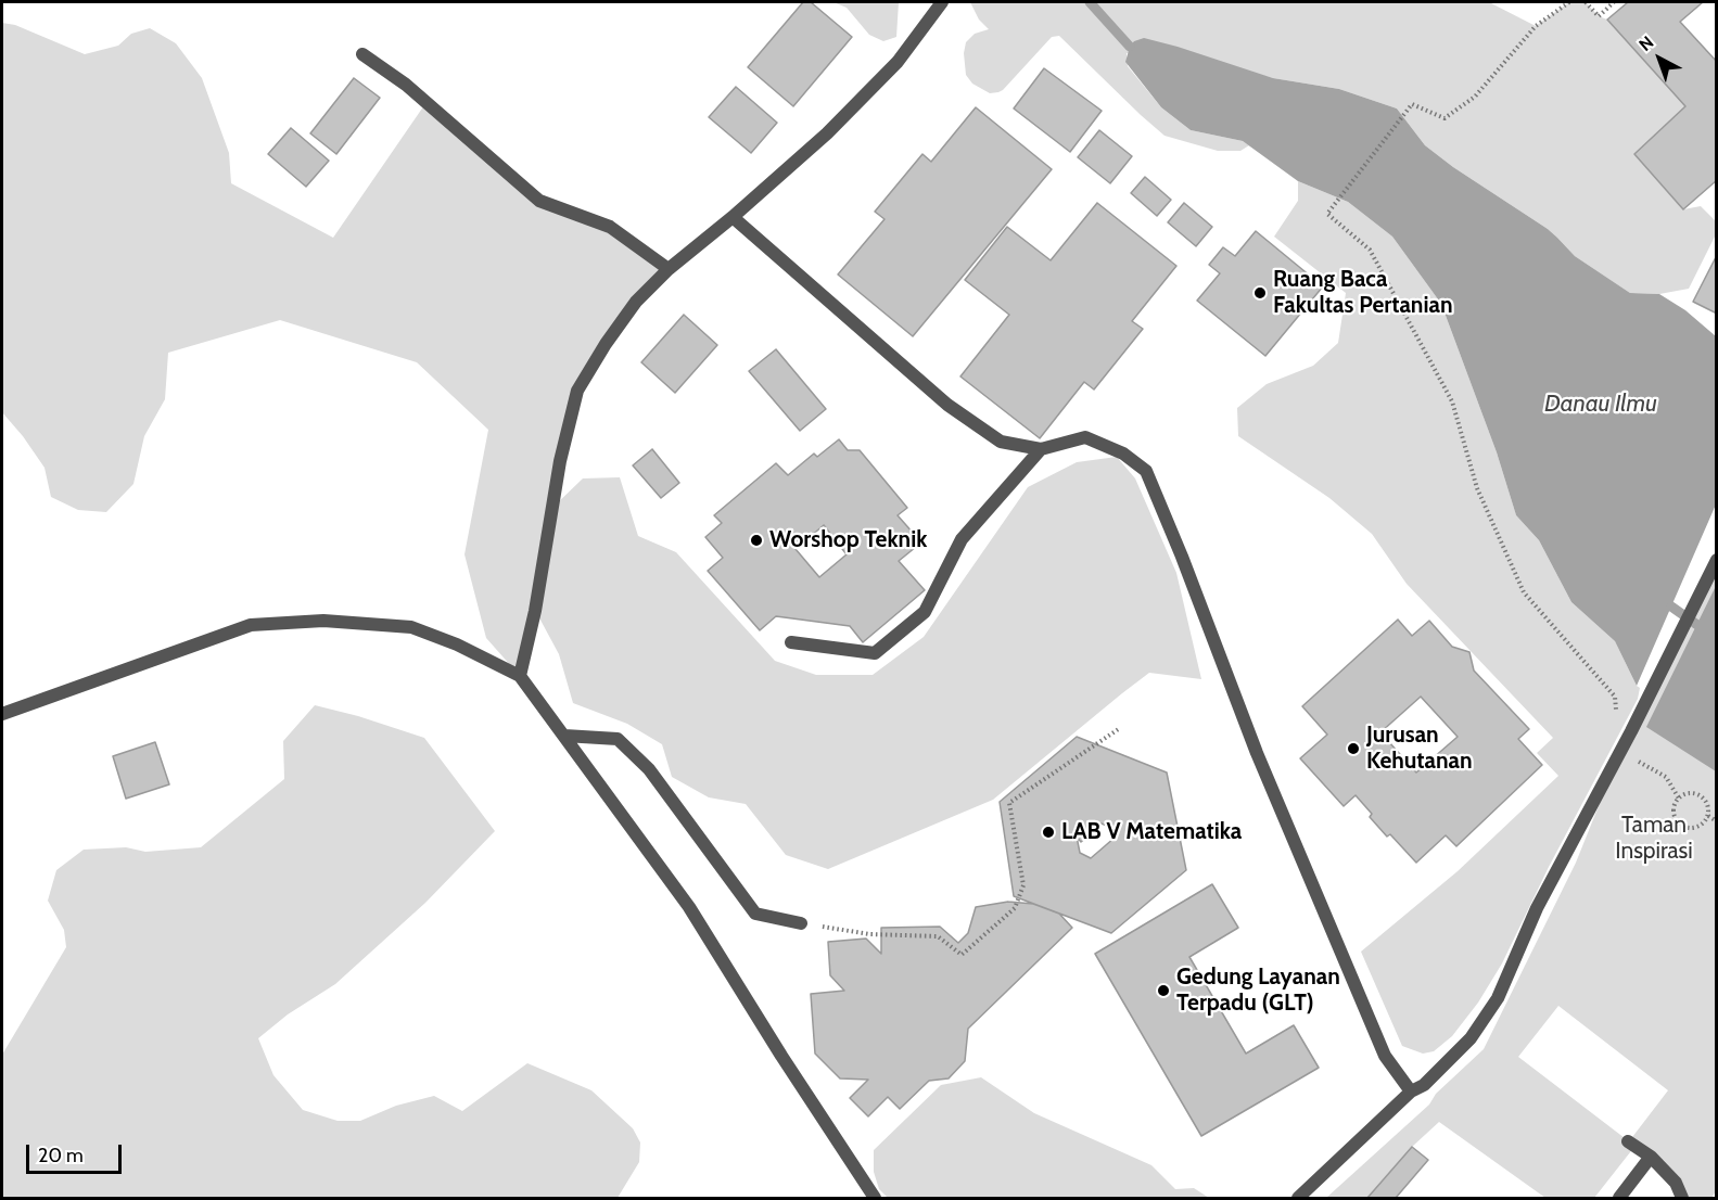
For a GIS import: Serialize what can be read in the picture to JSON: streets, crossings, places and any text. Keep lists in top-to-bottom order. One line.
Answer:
{"water":["Danau Ilmu"],"parks":["Taman Inspirasi"],"places":["Ruang Baca Fakultas Pertanian","Worshop Teknik","Jurusan Kehutanan","LAB V Matematika","Gedung Layanan Terpadu (GLT)"],"scale_bar":"20 m","north":"top left"}
